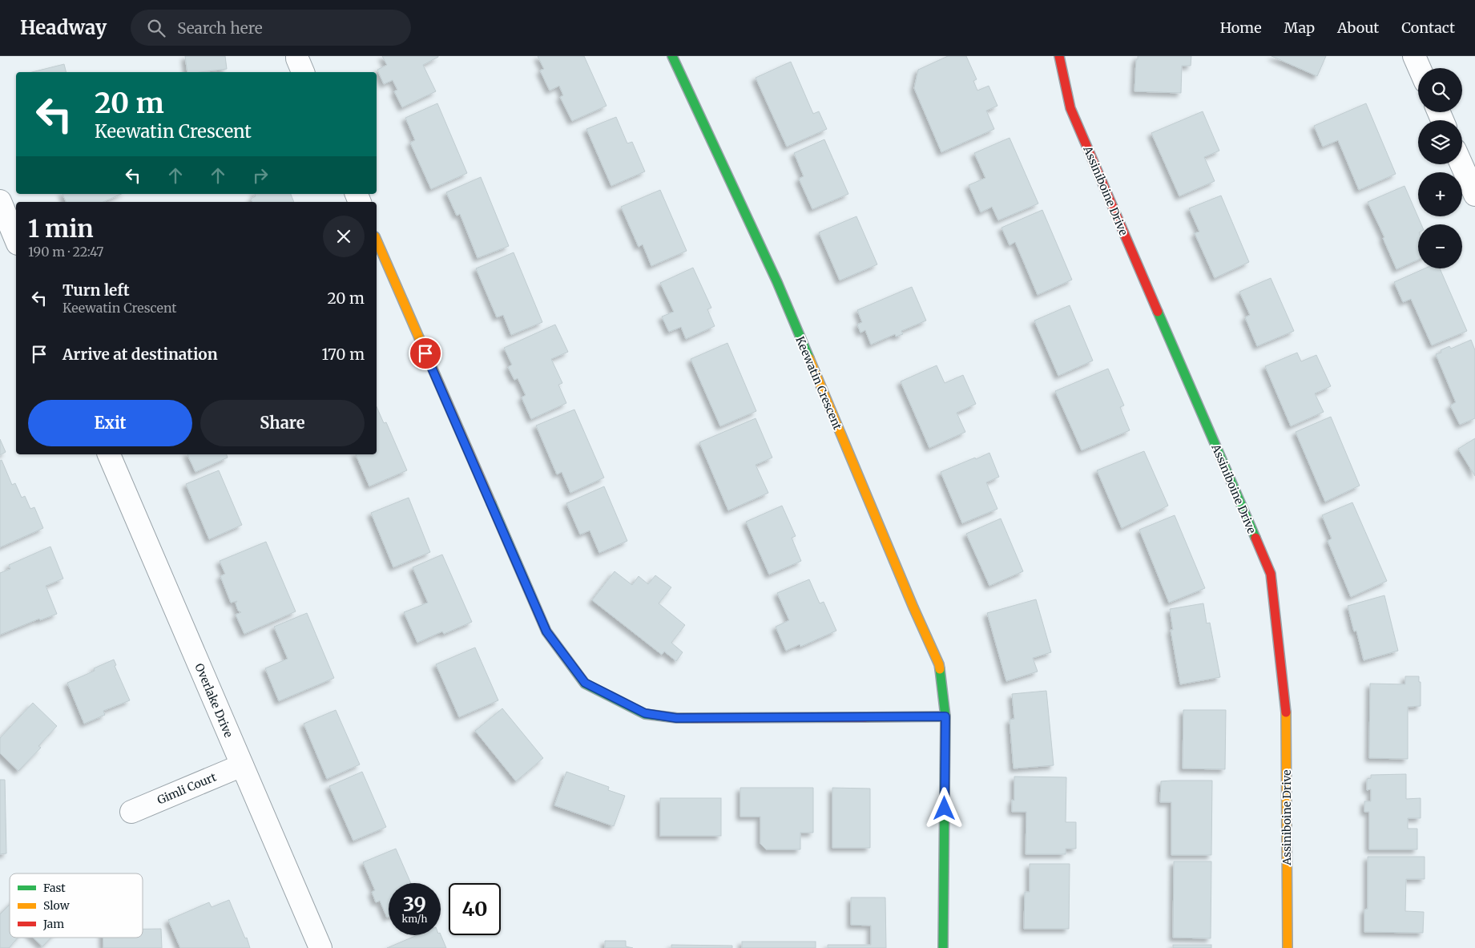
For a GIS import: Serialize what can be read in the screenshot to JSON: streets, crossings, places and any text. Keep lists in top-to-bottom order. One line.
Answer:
{"streets":{"street":["Assiniboine Drive","Keewatin Crescent","Overlake Drive","Gimli Court"]},"crossings":[["Overlake Drive","Gimli Court"]],"legend":["Fast","Slow","Jam"],"page":{"header":"Headway","search":"Search here","nav":["Home","Map","About","Contact"],"map_buttons":["+","−"],"turn":["20 m","Keewatin Crescent"],"heading":["1 min","190 m · 22:47"],"list":[{"name":"Turn left","note":"Keewatin Crescent","value":"20 m"},{"name":"Arrive at destination","value":"170 m"}],"buttons":["Exit","Share"],"speed":"39 km/h","limit":"40"}}
